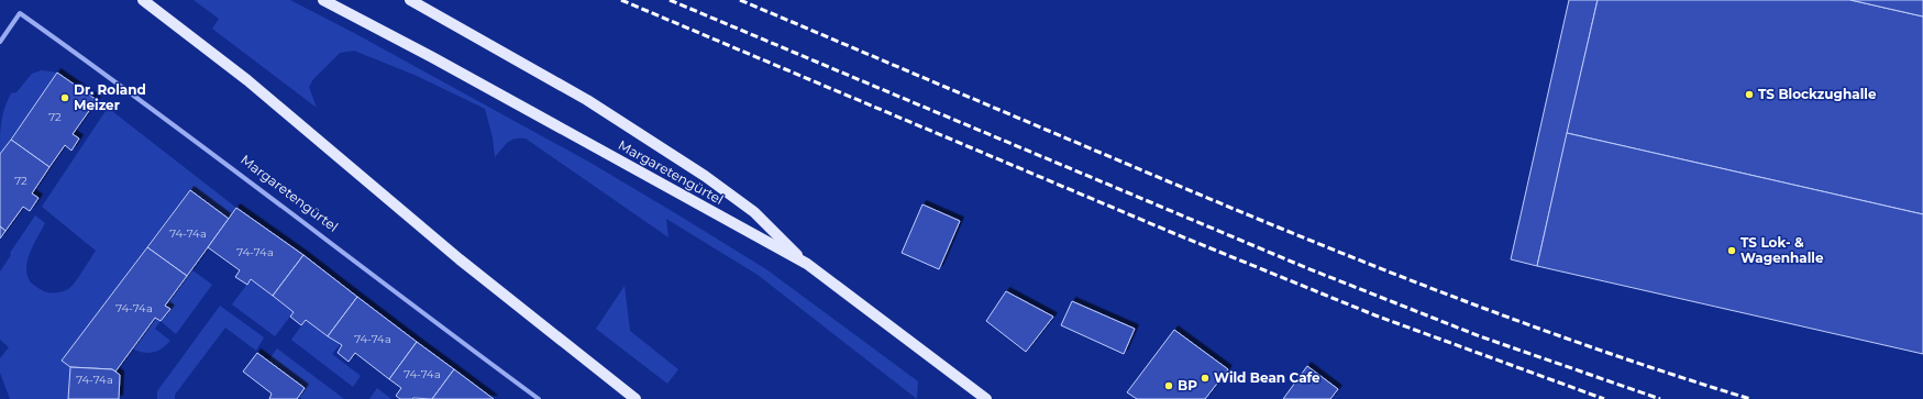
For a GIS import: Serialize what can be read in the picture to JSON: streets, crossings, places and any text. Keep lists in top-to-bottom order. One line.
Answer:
{"streets":{"main road":["Margaretengürtel"]},"places":["TS Blockzughalle","Dr. Roland Meizer","TS Lok- & Wagenhalle","Wild Bean Cafe","BP"],"house_numbers":["72","72","74-74a","74-74a","74-74a","74-74a","74-74a","74-74a"]}
